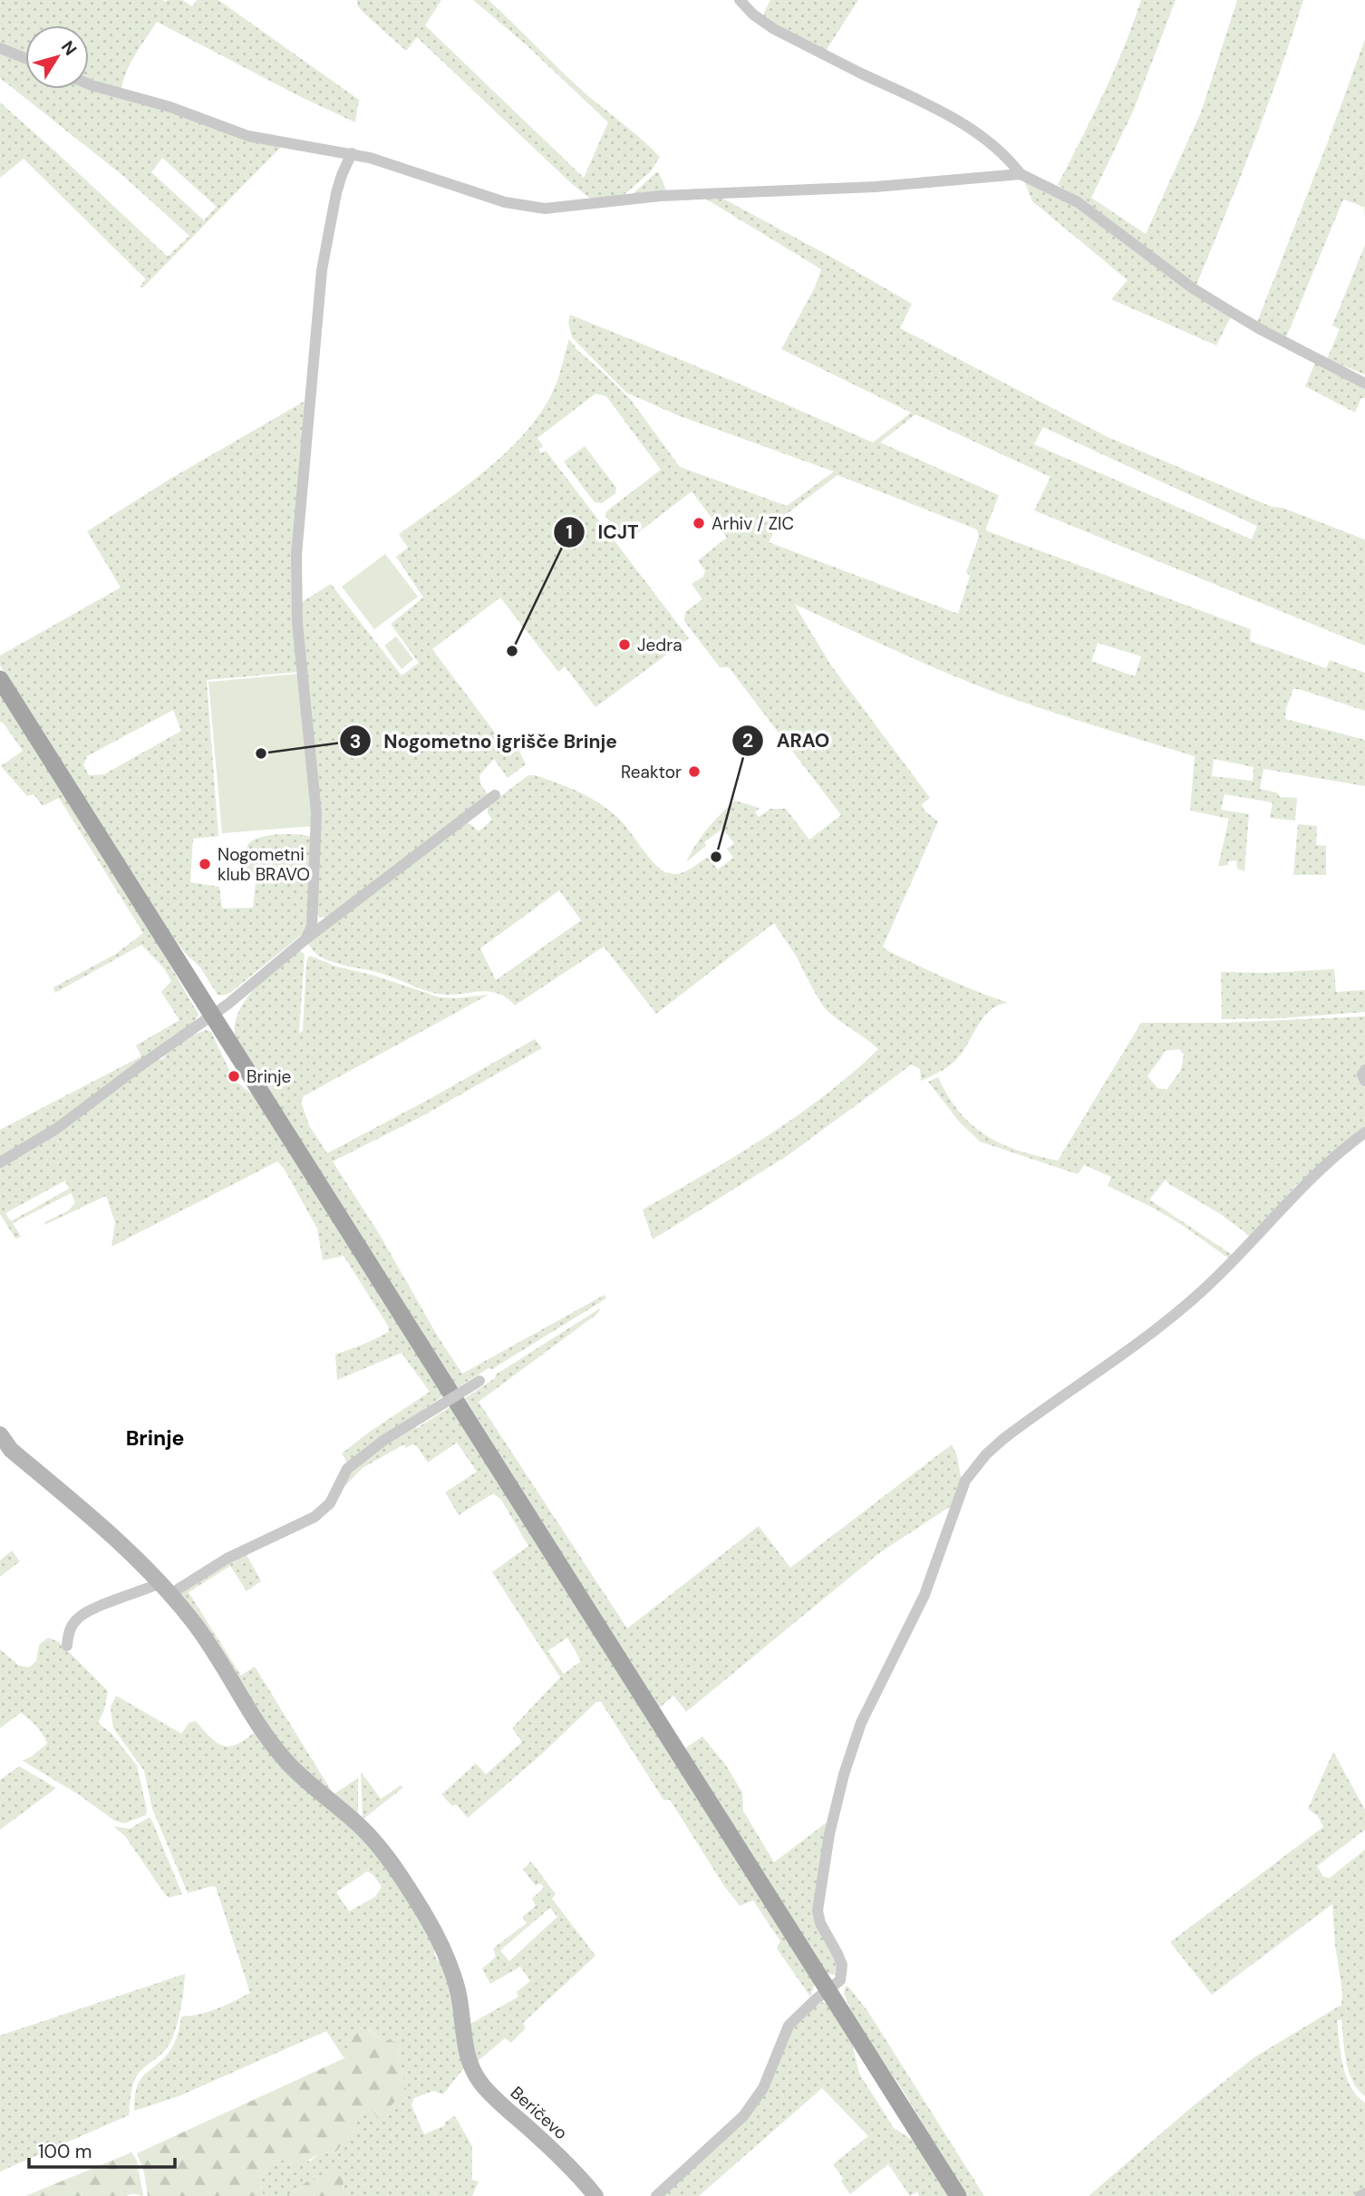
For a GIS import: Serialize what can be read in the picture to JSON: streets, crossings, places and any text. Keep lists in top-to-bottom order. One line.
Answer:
{"streets":{"street":["Beričevo"]},"districts":["Brinje"],"places":["Arhiv / ZIC","Jedra","ICJT","Nogometno igrišče Brinje","Reaktor","ARAO","Nogometni klub BRAVO","Brinje"],"scale_bar":"100 m","north":"top right"}
